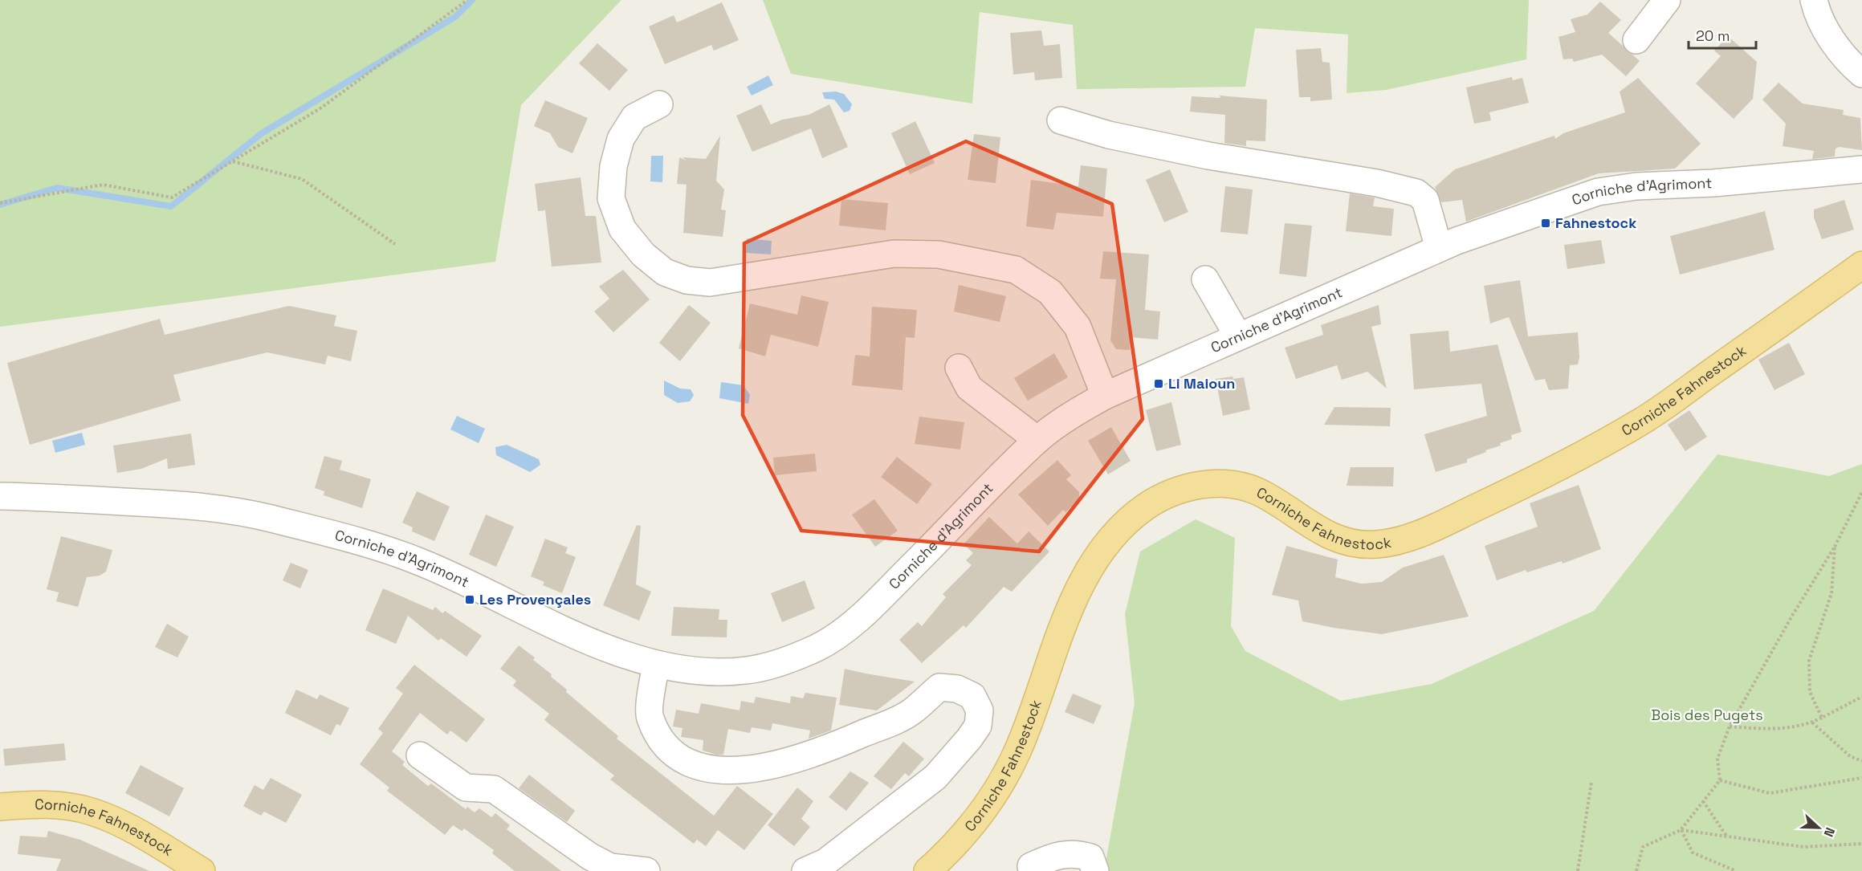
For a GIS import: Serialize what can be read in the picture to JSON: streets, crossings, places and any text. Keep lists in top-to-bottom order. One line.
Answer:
{"streets":{"main road":["Corniche Fahnestock"],"street":["Corniche d'Agrimont"]},"parks":["Bois des Pugets"],"places":{"transit":["Fahnestock","Li Maioun","Les Provençales"]},"scale_bar":"20 m","north":"right"}
